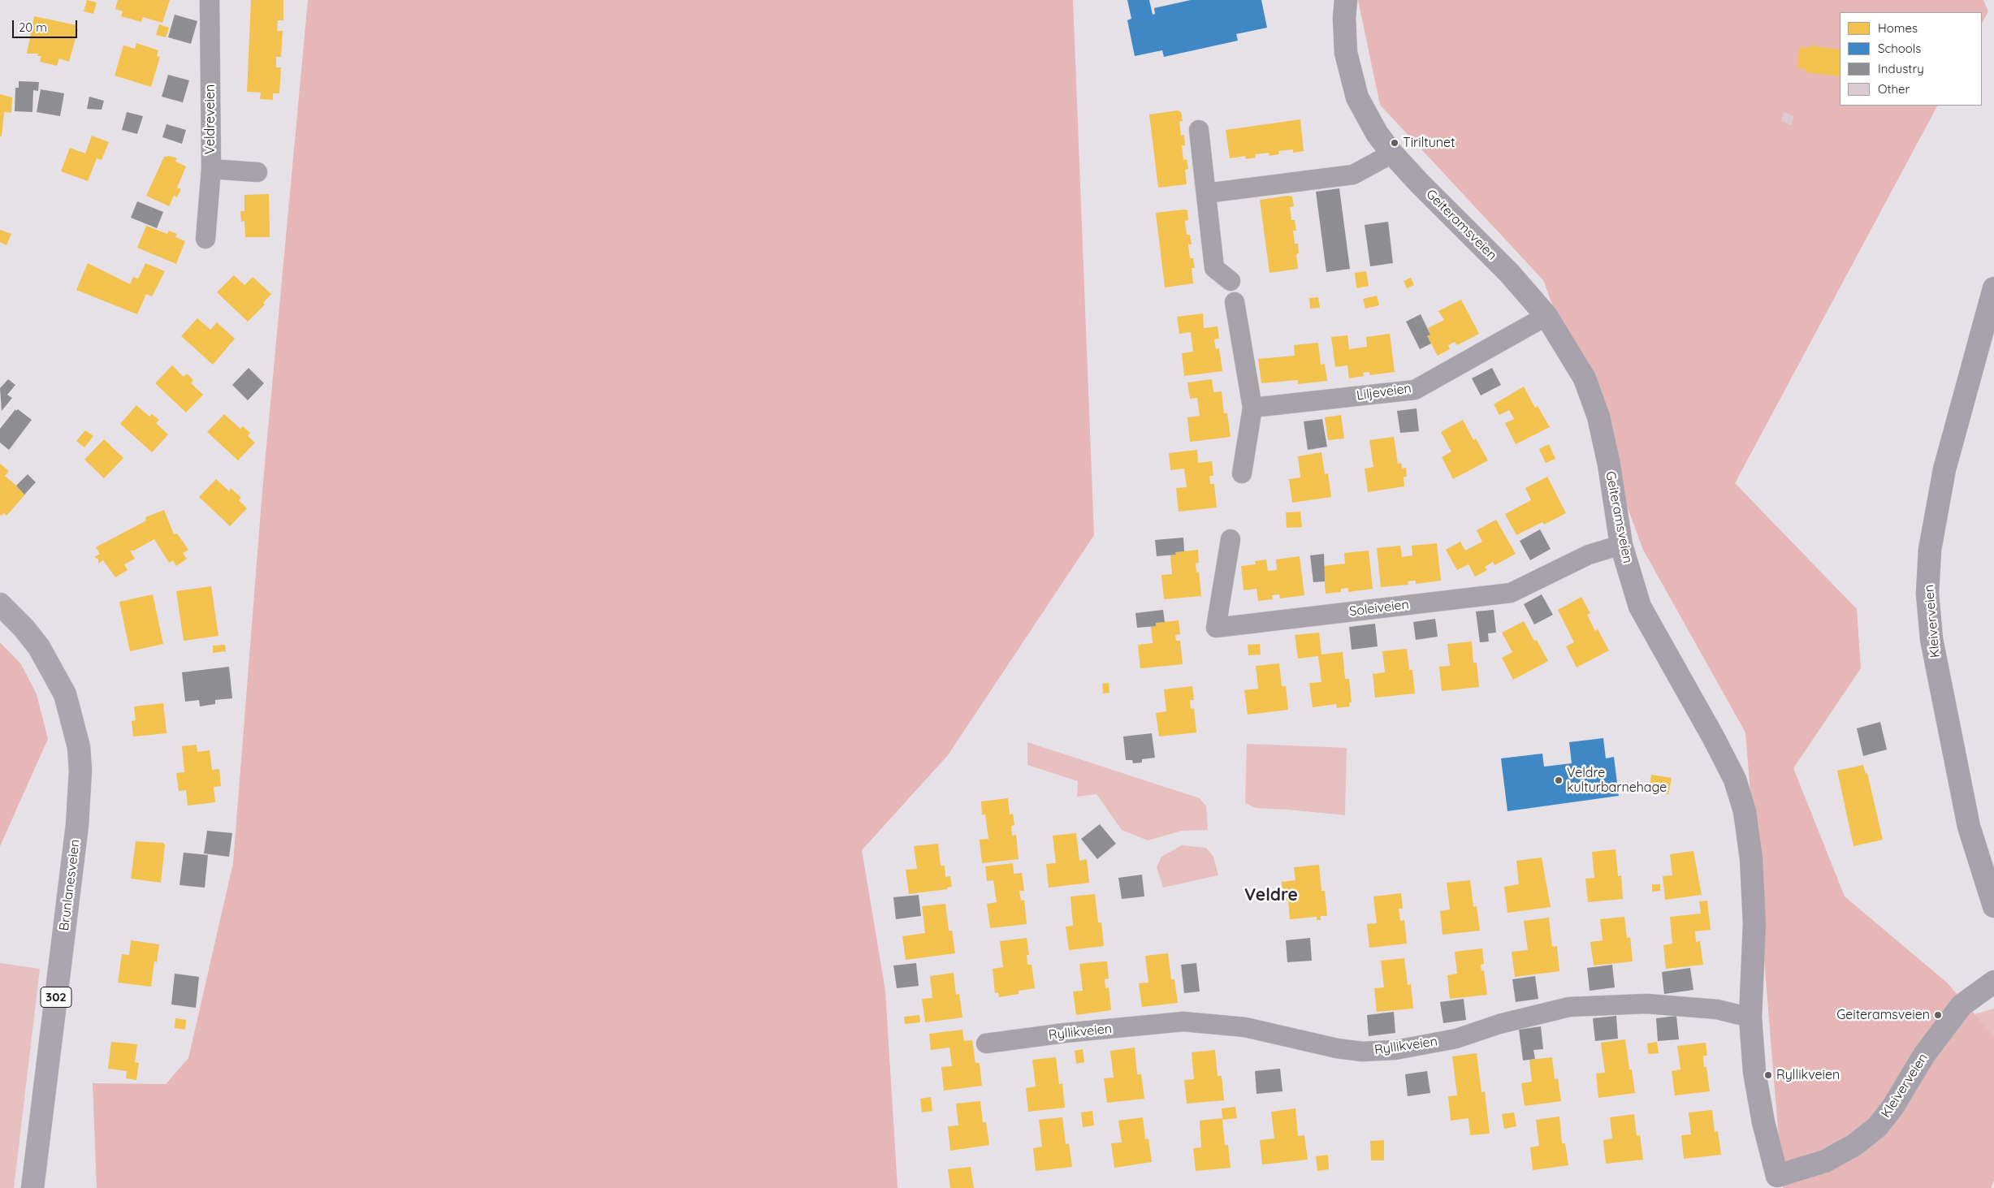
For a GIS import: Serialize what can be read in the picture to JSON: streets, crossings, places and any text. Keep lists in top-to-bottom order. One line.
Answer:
{"streets":{"main road":["Brunlanesveien","302"],"street":["Veldreveien","Geiteramsveien","Liljeveien","Soleiveien","Kleiverveien","Ryllikveien"]},"crossings":[["Geiteramsveien","Liljeveien"],["Geiteramsveien","Soleiveien"],["Geiteramsveien","Kleiverveien"],["Geiteramsveien","Ryllikveien"]],"districts":["Veldre"],"places":["Tiriltunet","Veldre kulturbarnehage","Geiteramsveien","Ryllikveien"],"legend":["Homes","Schools","Industry","Other"],"scale_bar":"20 m"}
